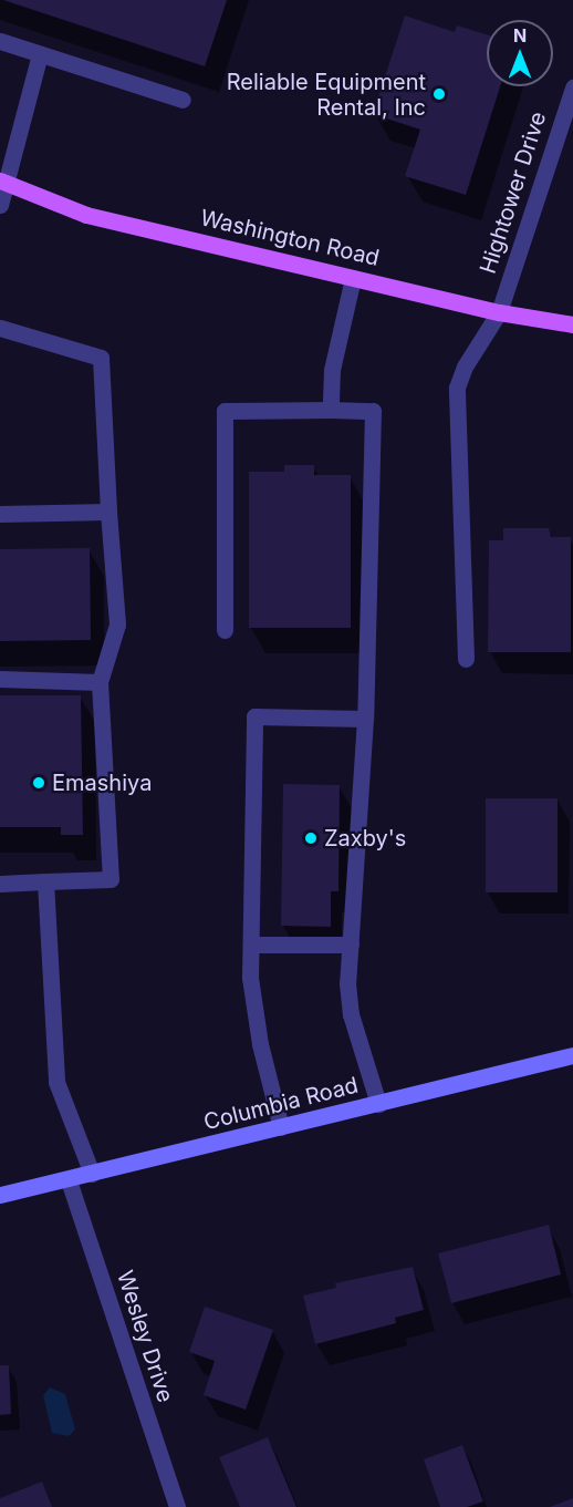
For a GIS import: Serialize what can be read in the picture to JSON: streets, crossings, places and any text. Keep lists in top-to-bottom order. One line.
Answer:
{"streets":{"main road":["Washington Road","Columbia Road"],"street":["Hightower Drive","Wesley Drive"]},"crossings":[["Hightower Drive","Washington Road"],["Columbia Road","Wesley Drive"]],"places":["Reliable Equipment Rental, Inc","Emashiya","Zaxby's"],"north":"top"}
